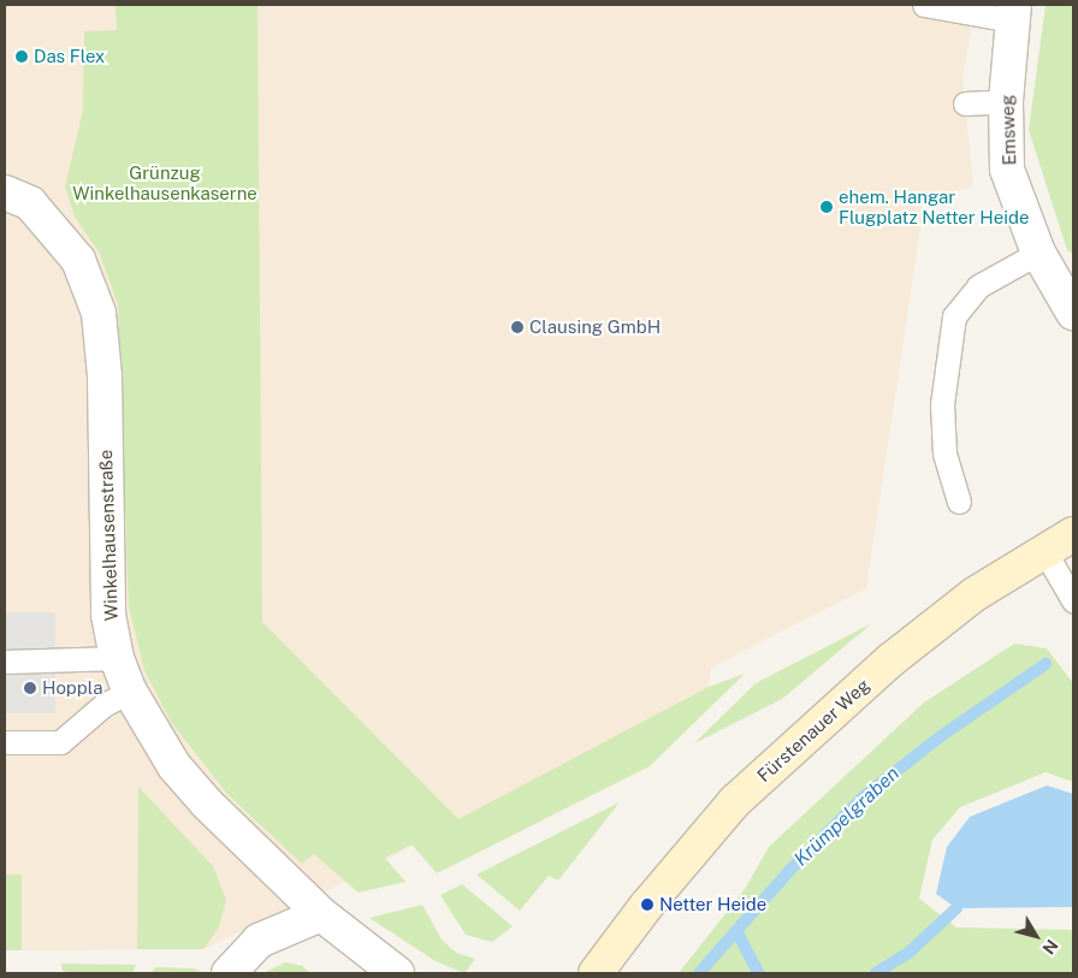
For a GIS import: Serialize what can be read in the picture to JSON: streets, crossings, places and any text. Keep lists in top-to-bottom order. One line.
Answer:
{"streets":{"street":["Emsweg","Winkelhausenstraße","Fürstenauer Weg"]},"water":["Krümpelgraben"],"parks":["Grünzug Winkelhausenkaserne"],"places":["Das Flex","ehem. Hangar Flugplatz Netter Heide","Clausing GmbH","Hoppla","Netter Heide"],"north":"bottom right"}
